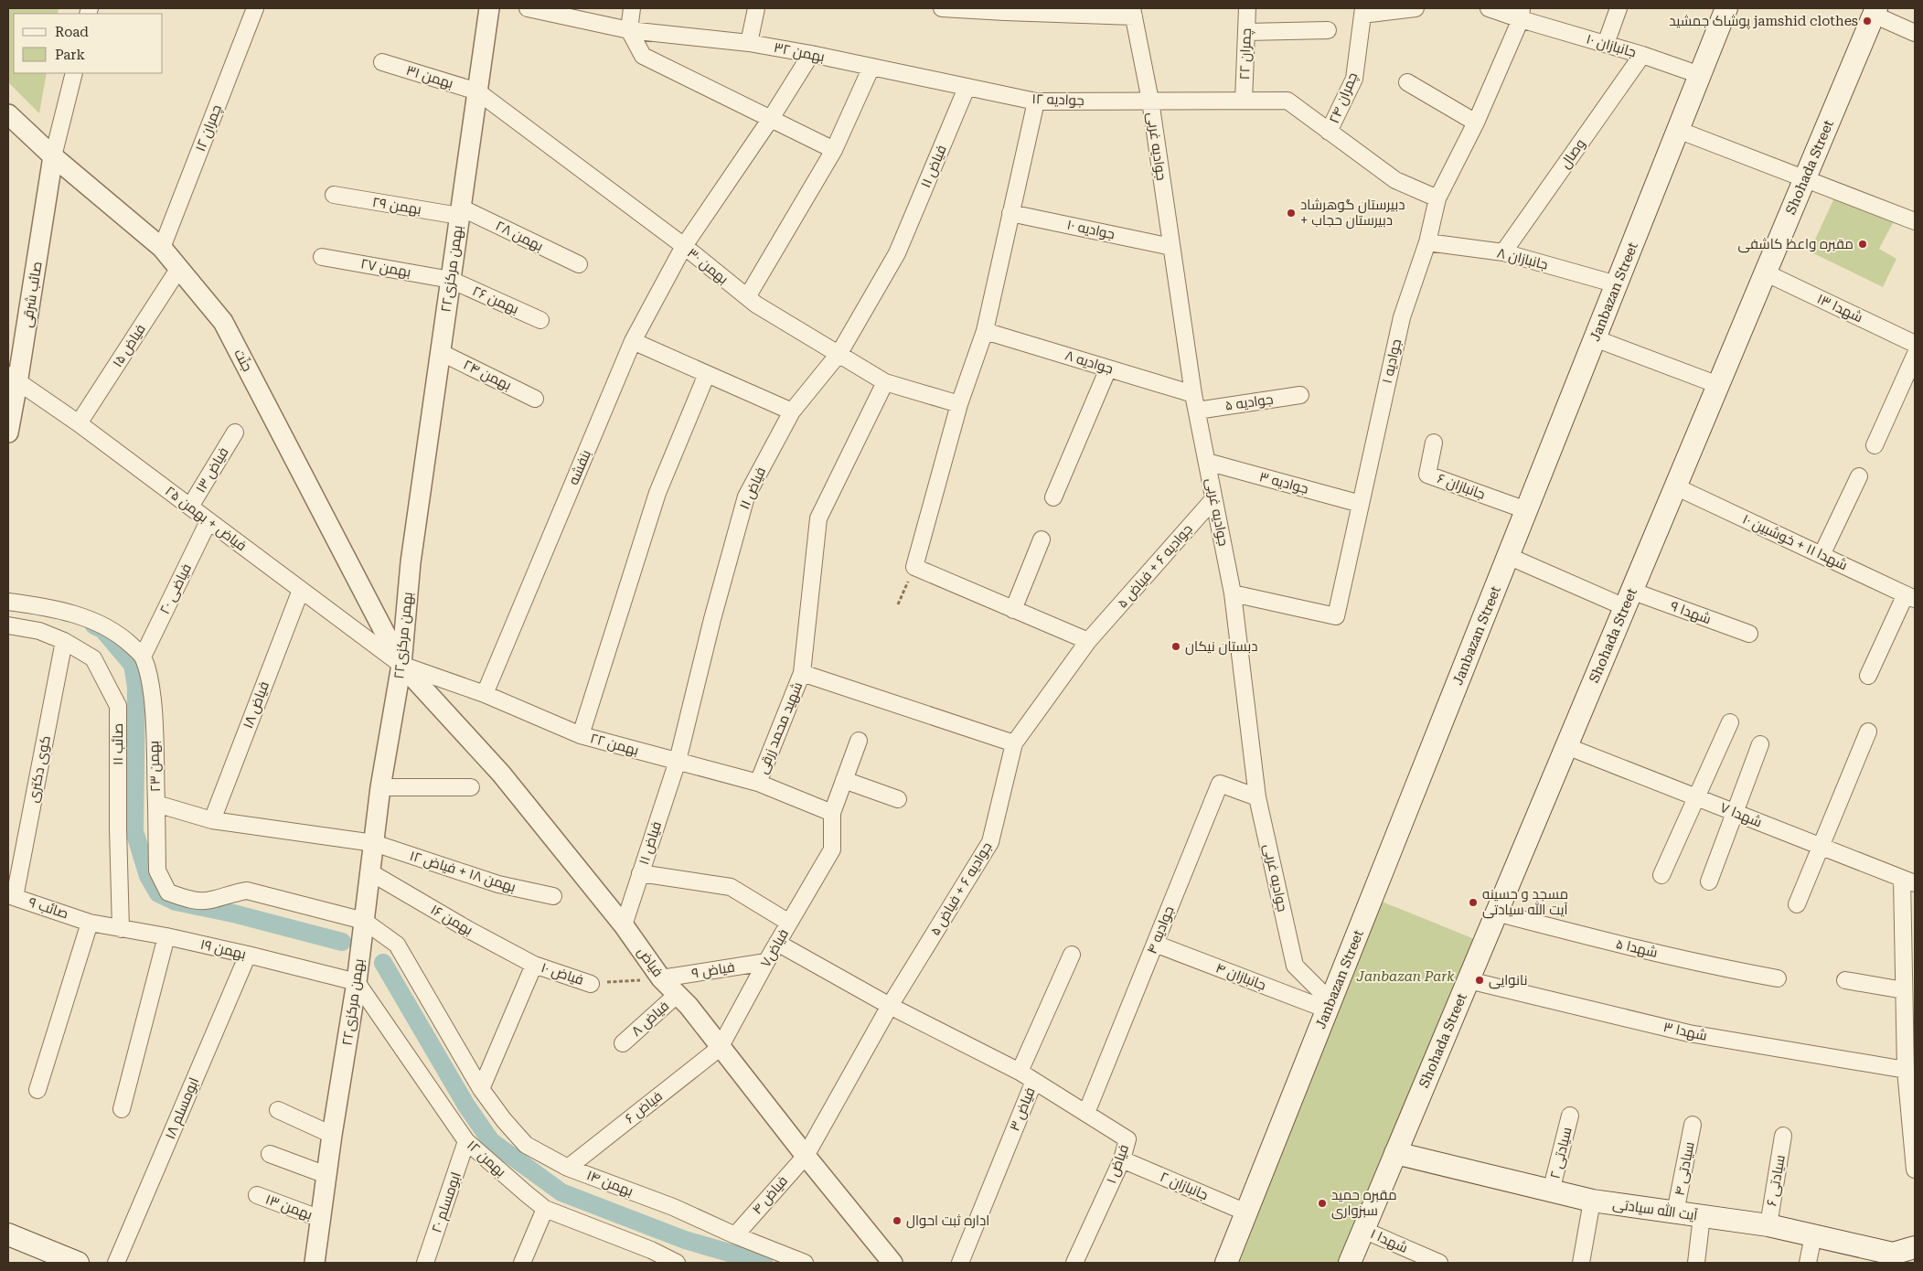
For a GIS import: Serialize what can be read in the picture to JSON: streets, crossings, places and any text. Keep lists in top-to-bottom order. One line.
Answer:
{"streets":{"main road":["Shohada Street","Janbazan Street","آیت الله سیادتی"],"street":["جانبازان ۱۰","بهمن ۳۲","چمران ۲۲","بهمن ۳۱","چمران ۲۴","جوادیه ۱۲","چمران ۱۲","جوادیه غربی","وصال","فیاض ۱۱","بهمن ۲۹","جوادیه ۱۰","بهمن ۲۸","جانبازان ۸","بهمن ۳۰","بهمن ۲۷","۲۲بهمن مرکزی","صائب شرقی","بهمن ۲۶","شهدا ۱۳","فیاض ۱۵","جنّت","جوادیه ۱","جوادیه ۸","بهمن ۲۴","جوادیه ۵","بنفشه","فیاض ۱۳","جوادیه ۳","جانبازان ۶","فیاض + بهمن ۲۵","شهدا ۱۱ + خوشبین ۱۰","جوادیه ۶ + فیاض ۵","فیاضی ۲۰","شهدا ۹","فیاض ۱۸","شهید محمد زرقی","صائب ۱۱","بهمن ۲۲","بهمن ۲۳","کوی دکتری","شهدا ۷","بهمن ۱۸ + فیاض ۱۲","صائب ۹","بهمن ۱۶","جوادیه ۴","فیاض۷","شهدا ۵","بهمن ۱۹","فیاض","فیاض ۹","فیاض ۱۰","جانبازان ۴","فیاض ۸","شهدا ۳","فیاض ۶","ابومسلم ۱۸","فیاض ۳","سیادتی ۲","بهمن ۱۲","فیاض ۱","سیادتی ۴","سیادتی ۶","بهمن ۱۴","جانبازان ۲","فیاض ۴","ابومسلم ۲۰","بهمن ۱۳","شهدا ۱"]},"crossings":[["جانبازان ۱۰","وصال"],["جانبازان ۱۰","Janbazan Street"],["جانبازان ۱۰","جوادیه ۱"],["بهمن ۳۲","جوادیه ۱۲"],["بهمن ۳۲","فیاض ۱۱"],["بهمن ۳۲","بنفشه"],["چمران ۲۲","جوادیه ۱۲"],["بهمن ۳۱","بهمن ۳۰"],["بهمن ۳۱","۲۲بهمن مرکزی"],["چمران ۲۴","جوادیه ۱۲"],["جوادیه ۱۲","جوادیه غربی"],["جوادیه ۱۲","فیاض ۱۱"],["جوادیه ۱۲","جوادیه ۱"],["چمران ۱۲","جنّت"],["جوادیه غربی","جوادیه ۱۰"],["جوادیه غربی","Janbazan Street"],["جوادیه غربی","جوادیه ۱"],["جوادیه غربی","جوادیه ۸"],["جوادیه غربی","جوادیه ۵"],["جوادیه غربی","جوادیه ۳"],["جوادیه غربی","جوادیه ۶ + فیاض ۵"],["جوادیه غربی","جوادیه ۴"],["جوادیه غربی","جانبازان ۴"],["وصال","جانبازان ۸"],["فیاض ۱۱","بهمن ۳۰"],["فیاض ۱۱","بهمن ۲۲"],["فیاض ۱۱","فیاض"],["Shohada Street","شهدا ۱۳"],["Shohada Street","شهدا ۱۱ + خوشبین ۱۰"],["Shohada Street","شهدا ۹"],["Shohada Street","شهدا ۷"],["Shohada Street","شهدا ۵"],["Shohada Street","شهدا ۳"],["Shohada Street","آیت الله سیادتی"],["Shohada Street","شهدا ۱"],["بهمن ۲۹","بهمن ۲۸"],["بهمن ۲۹","۲۲بهمن مرکزی"],["بهمن ۲۸","۲۲بهمن مرکزی"],["جانبازان ۸","Janbazan Street"],["جانبازان ۸","جوادیه ۱"],["بهمن ۳۰","۲۲بهمن مرکزی"],["بهمن ۳۰","بنفشه"],["بهمن ۳۰","شهید محمد زرقی"],["بهمن ۲۷","۲۲بهمن مرکزی"],["بهمن ۲۷","بهمن ۲۶"],["۲۲بهمن مرکزی","بهمن ۲۶"],["۲۲بهمن مرکزی","جنّت"],["۲۲بهمن مرکزی","بهمن ۲۴"],["۲۲بهمن مرکزی","فیاض + بهمن ۲۵"],["۲۲بهمن مرکزی","بهمن ۲۲"],["۲۲بهمن مرکزی","بهمن ۲۳"],["۲۲بهمن مرکزی","بهمن ۱۸ + فیاض ۱۲"],["۲۲بهمن مرکزی","بهمن ۱۶"],["۲۲بهمن مرکزی","بهمن ۱۹"],["۲۲بهمن مرکزی","فیاض"],["۲۲بهمن مرکزی","بهمن ۱۲"],["۲۲بهمن مرکزی","بهمن ۱۴"],["۲۲بهمن مرکزی","بهمن ۱۳"],["Janbazan Street","جانبازان ۶"],["Janbazan Street","شهدا ۹"],["Janbazan Street","جانبازان ۴"],["Janbazan Street","جانبازان ۲"],["صائب شرقی","جنّت"],["صائب شرقی","فیاض + بهمن ۲۵"],["فیاض ۱۵","جنّت"],["فیاض ۱۵","فیاض + بهمن ۲۵"],["جنّت","فیاض + بهمن ۲۵"],["جنّت","بهمن ۲۲"],["جنّت","فیاض"],["جوادیه ۱","جوادیه ۳"],["بنفشه","بهمن ۲۲"],["فیاض ۱۳","فیاض + بهمن ۲۵"],["فیاض + بهمن ۲۵","فیاضی ۲۰"],["فیاض + بهمن ۲۵","فیاض ۱۸"],["فیاض + بهمن ۲۵","بهمن ۲۲"],["فیاض + بهمن ۲۵","فیاض"],["جوادیه ۶ + فیاض ۵","فیاض"],["جوادیه ۶ + فیاض ۵","فیاض ۳"],["جوادیه ۶ + فیاض ۵","فیاض ۴"],["فیاضی ۲۰","بهمن ۲۳"],["فیاض ۱۸","بهمن ۲۳"],["شهید محمد زرقی","بهمن ۲۲"],["صائب ۱۱","کوی دکتری"],["صائب ۱۱","بهمن ۱۹"],["بهمن ۲۲","فیاض۷"],["بهمن ۲۲","فیاض"],["بهمن ۲۳","بهمن ۱۸ + فیاض ۱۲"],["کوی دکتری","صائب ۹"],["صائب ۹","بهمن ۱۹"],["بهمن ۱۶","فیاض ۱۰"],["جوادیه ۴","جانبازان ۴"],["جوادیه ۴","فیاض ۱"],["فیاض۷","فیاض"],["فیاض۷","فیاض ۹"],["فیاض۷","فیاض ۶"],["فیاض۷","فیاض ۳"],["بهمن ۱۹","ابومسلم ۱۸"],["بهمن ۱۹","بهمن ۱۲"],["فیاض","فیاض ۹"],["فیاض","فیاض ۸"],["فیاض","فیاض ۶"],["فیاض","فیاض ۴"],["فیاض ۶","بهمن ۱۴"],["فیاض ۳","فیاض ۱"],["سیادتی ۲","آیت الله سیادتی"],["بهمن ۱۲","ابومسلم ۲۰"],["فیاض ۱","جانبازان ۲"],["سیادتی ۴","آیت الله سیادتی"],["سیادتی ۶","آیت الله سیادتی"],["بهمن ۱۴","فیاض ۴"]],"parks":["Janbazan Park"],"places":["پوشاک جمشید jamshid clothes","دبیرستان گوهرشاد + دبیرستان حجاب","مقبره واعظ کاشفی","دبستان نیکان","مسجد و حسینه آیت الله سیادتی","نانوایی","مقبره حمید سبزواری","اداره ثبت احوال"],"legend":["Road","Park"]}
